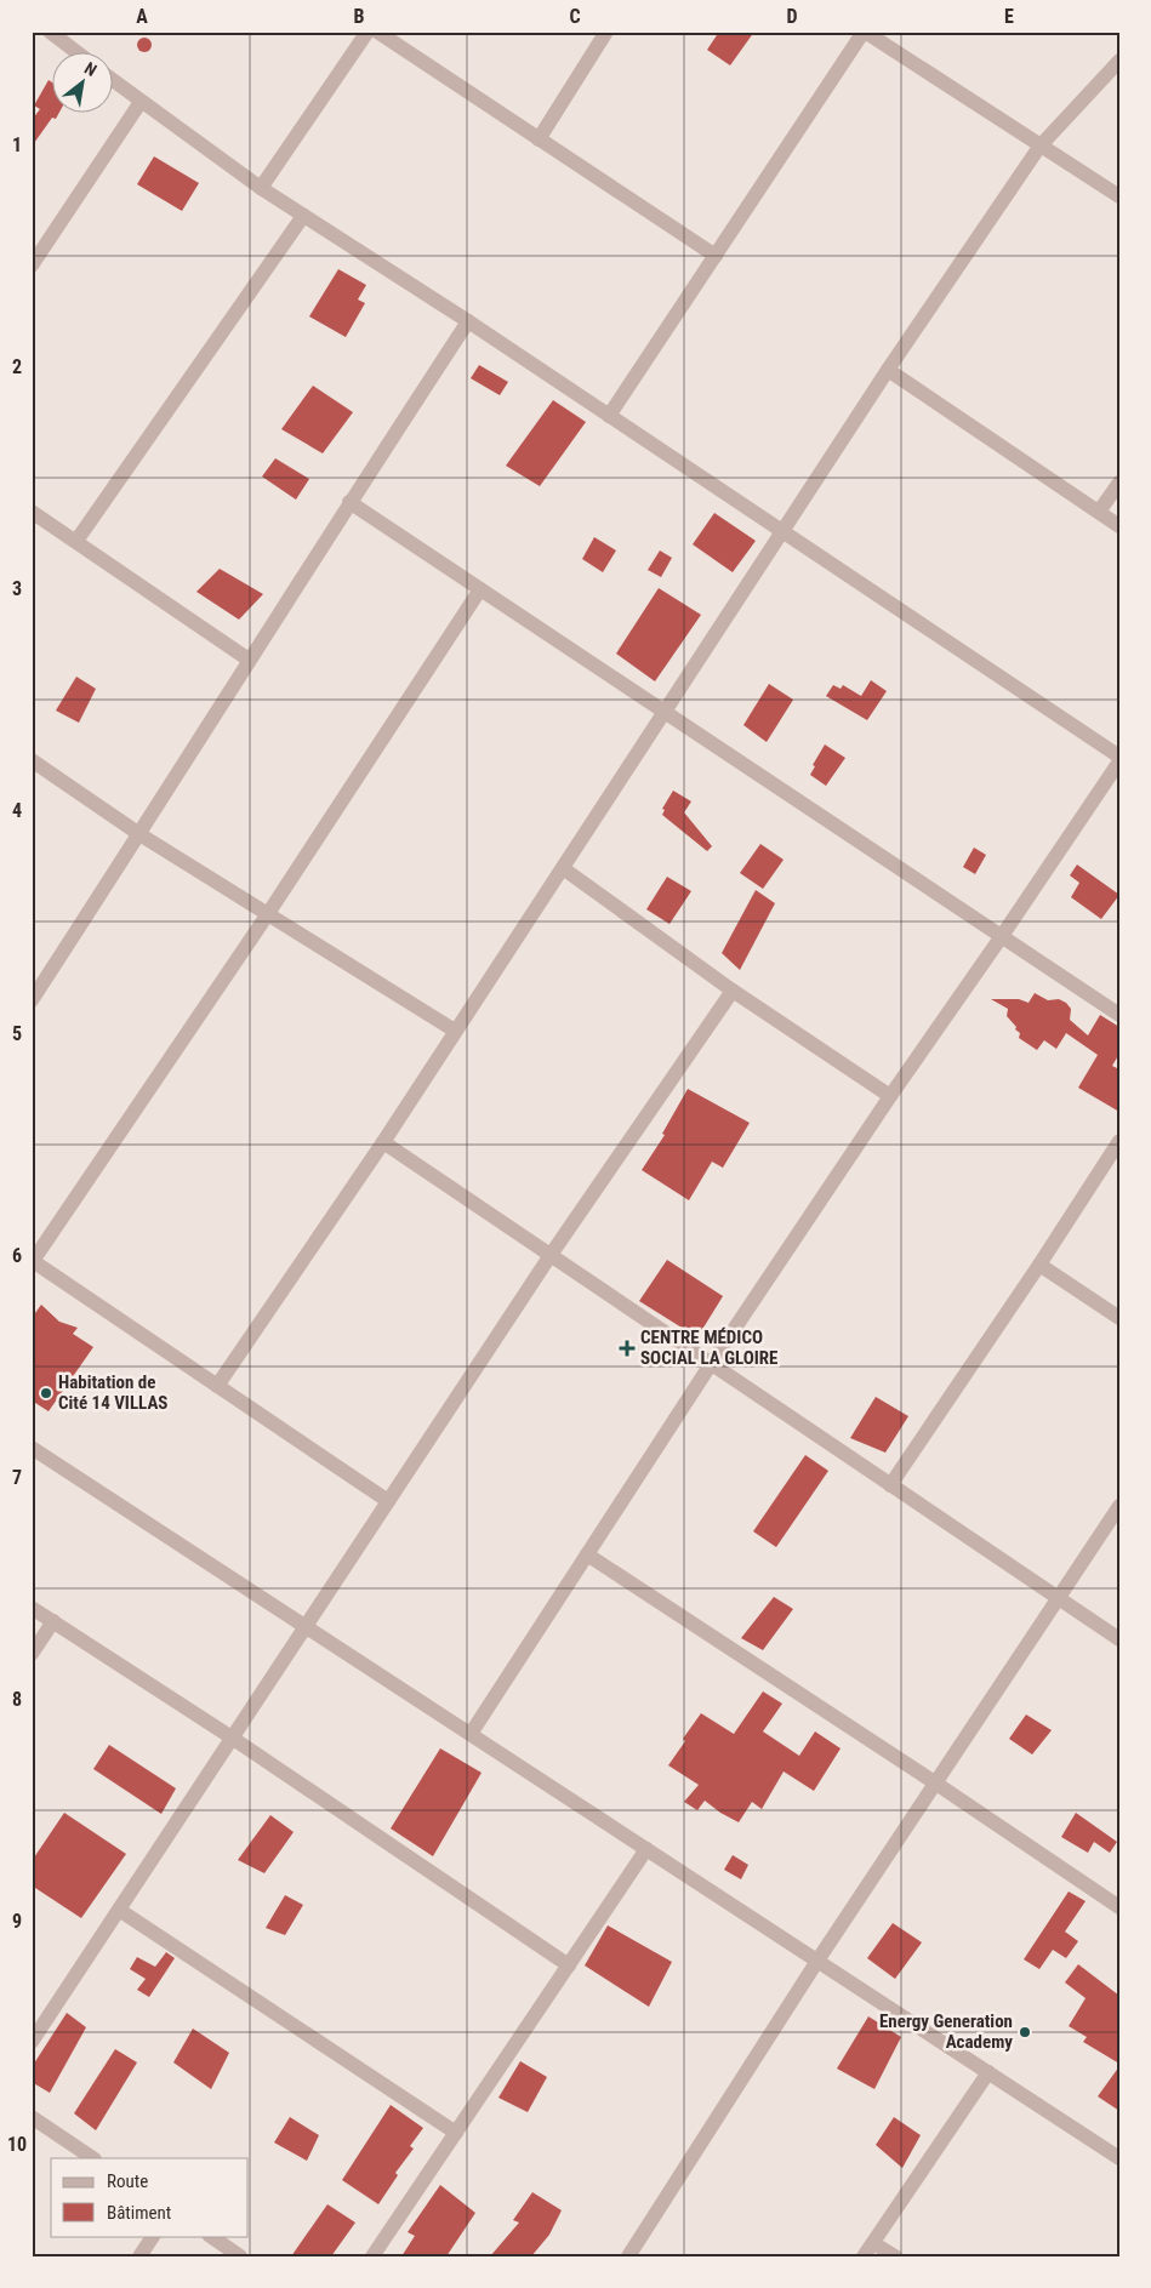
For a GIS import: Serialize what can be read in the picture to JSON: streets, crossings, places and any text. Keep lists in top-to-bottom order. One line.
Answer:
{"places":{"health":["CENTRE MÉDICO SOCIAL LA GLOIRE"],"other":["Habitation de Cité 14 VILLAS","Energy Generation Academy"]},"legend":["Route","Bâtiment"],"north":"top right","grid":{"columns":["A","B","C","D","E"],"rows":["1","2","3","4","5","6","7","8","9","10"]}}
